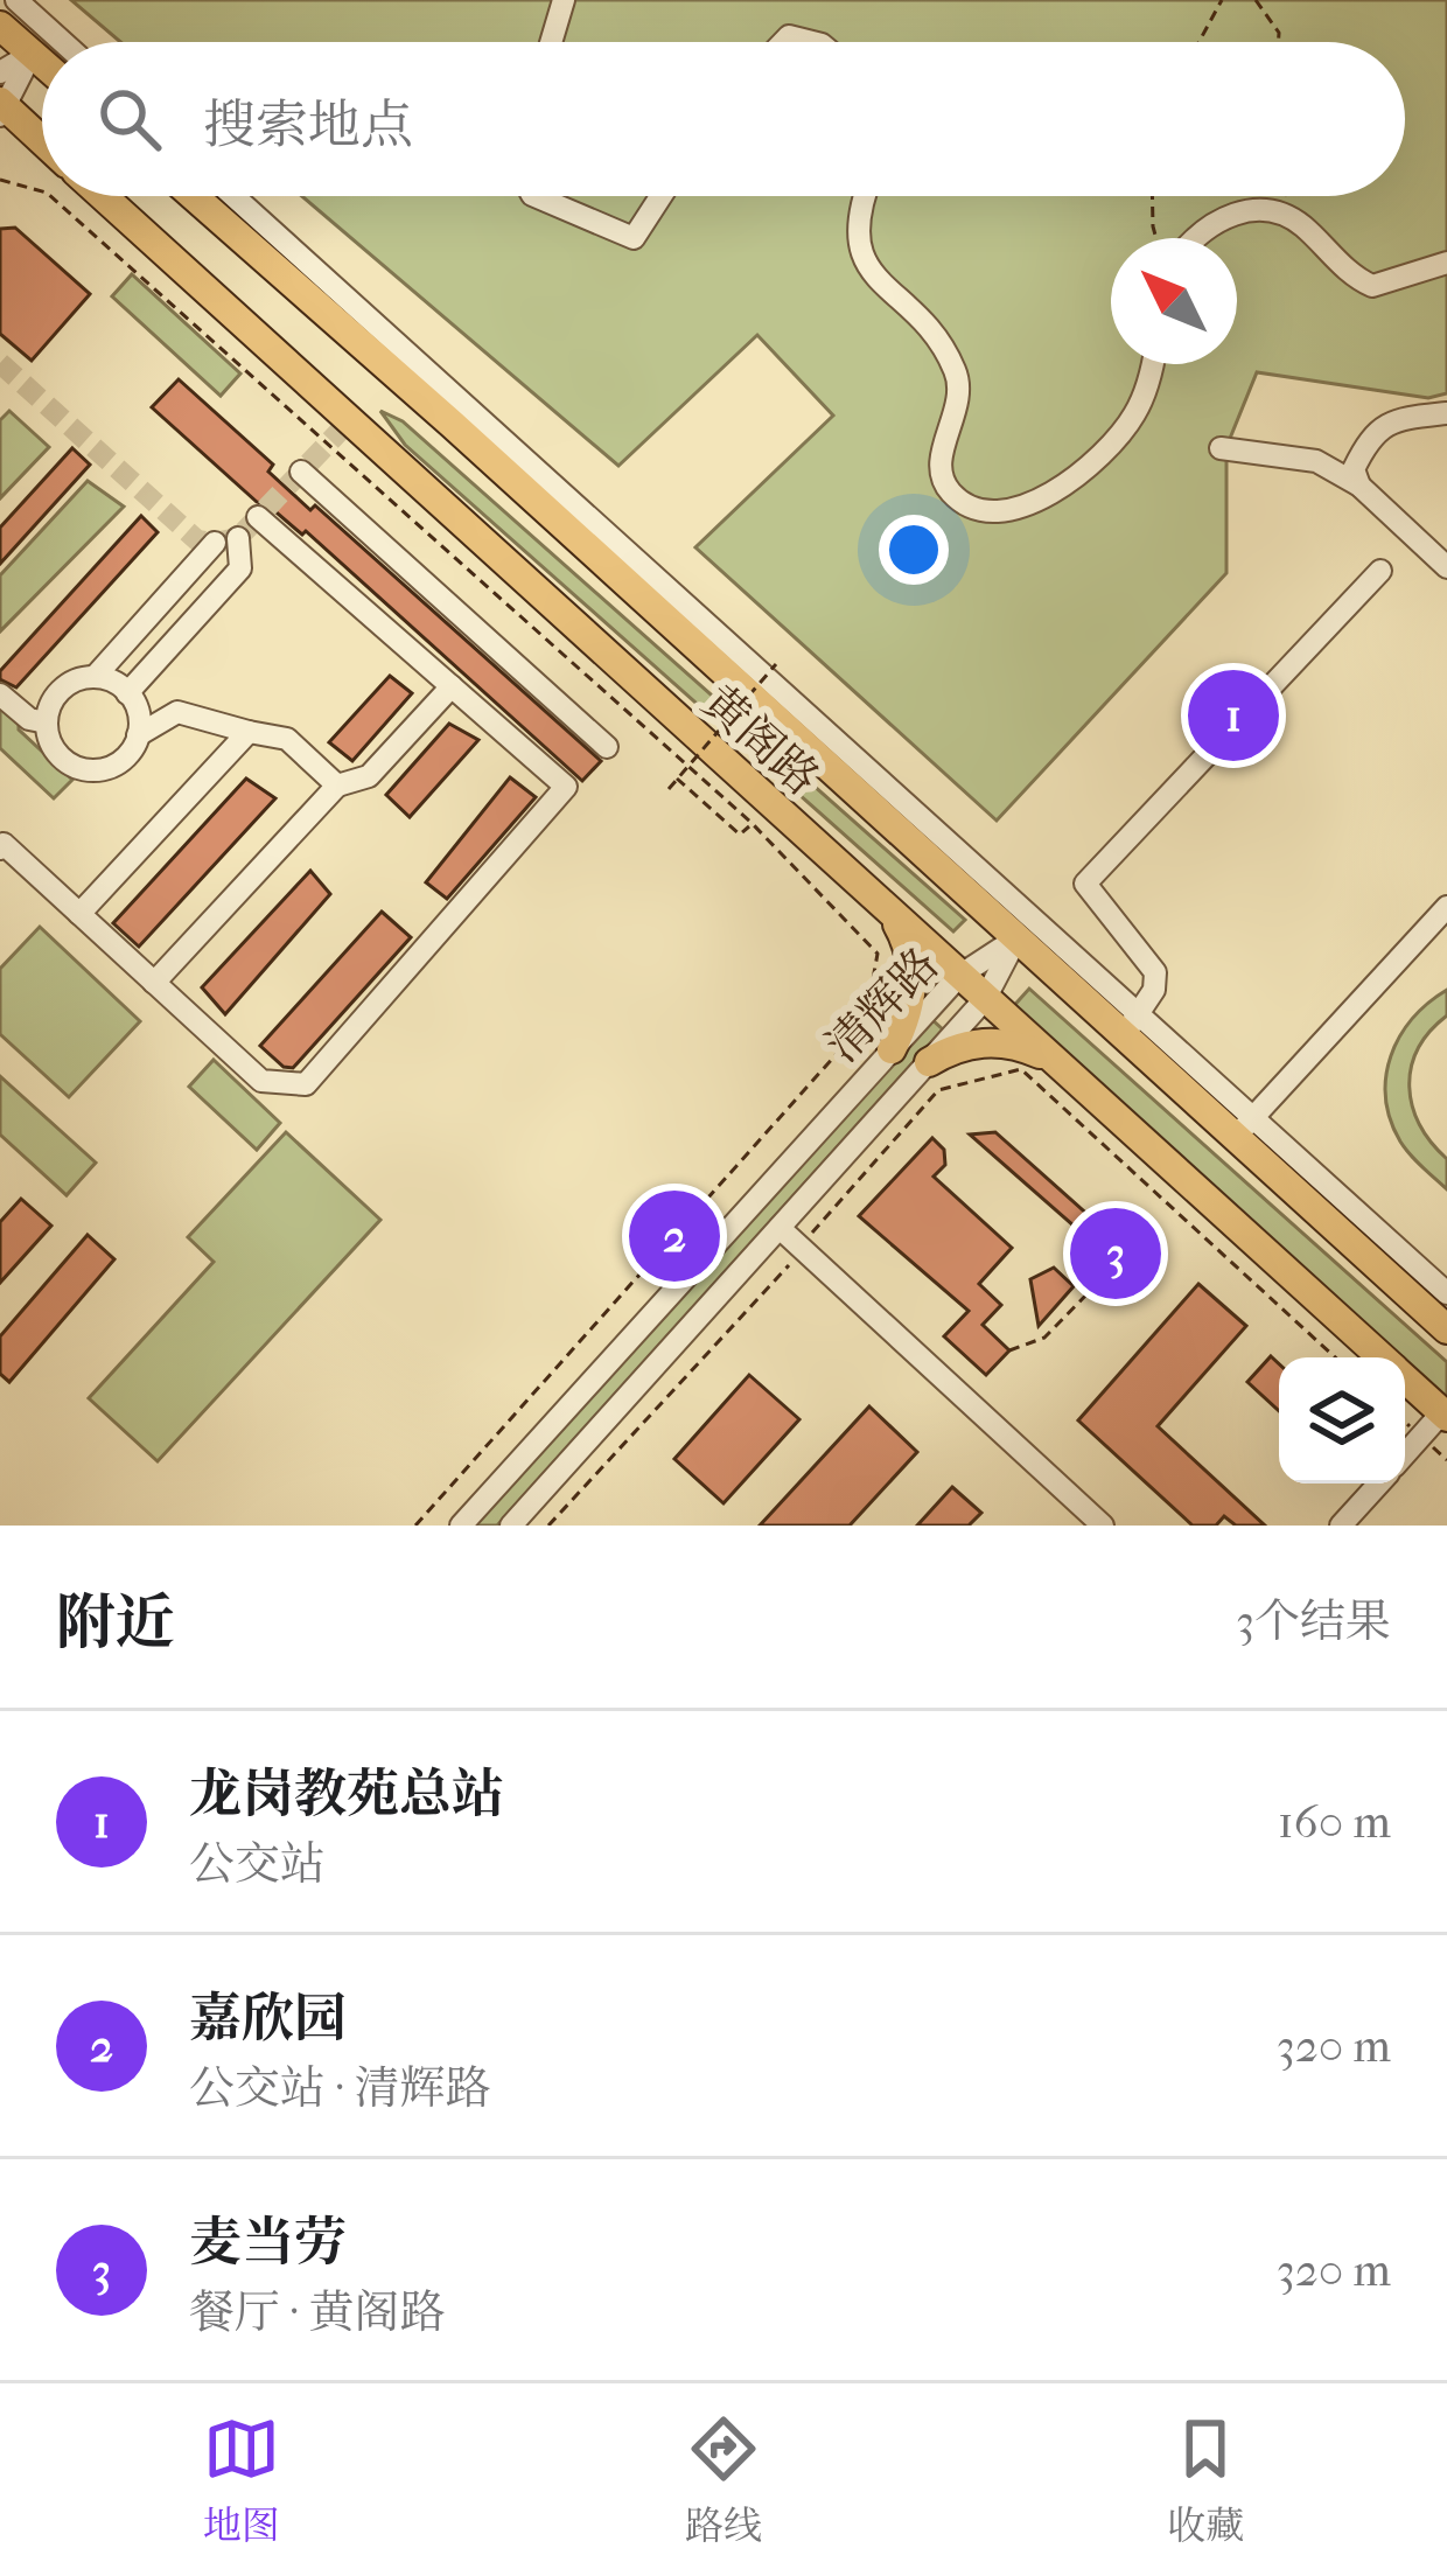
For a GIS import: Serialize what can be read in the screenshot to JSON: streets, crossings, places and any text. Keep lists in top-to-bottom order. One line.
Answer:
{"streets":{"main road":["黄阁路"],"street":["清辉路"]},"crossings":[["黄阁路","清辉路"]],"north":"top left","page":{"search":"搜索地点","pins":["1","2","3"],"heading":["附近","3个结果"],"list":[{"mark":"1","name":"龙岗教苑总站","note":"公交站","value":"160 m"},{"mark":"2","name":"嘉欣园","note":"公交站 · 清辉路","value":"320 m"},{"mark":"3","name":"麦当劳","note":"餐厅 · 黄阁路","value":"320 m"}],"nav":["地图","路线","收藏"]}}
